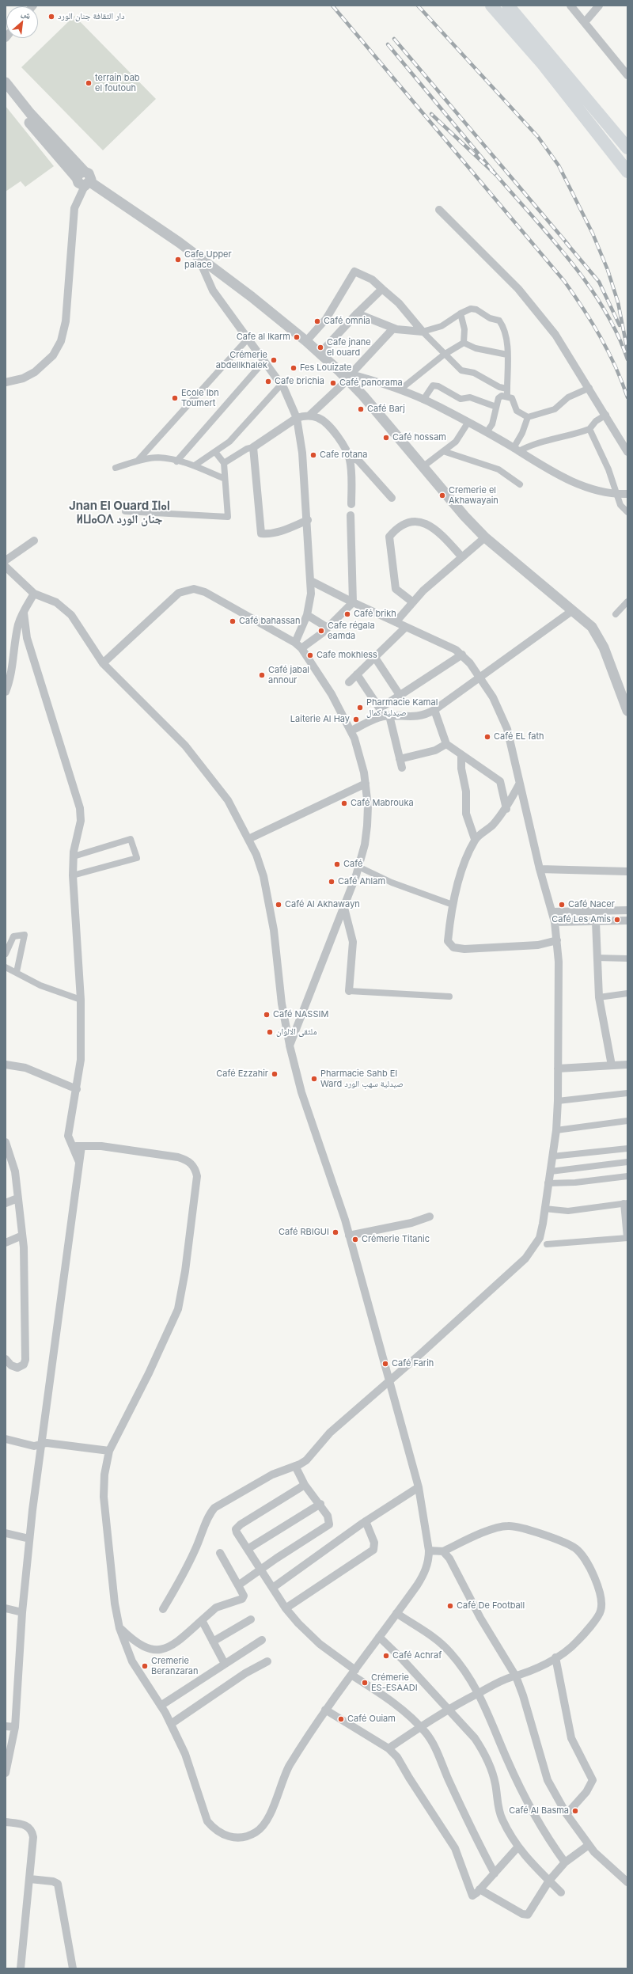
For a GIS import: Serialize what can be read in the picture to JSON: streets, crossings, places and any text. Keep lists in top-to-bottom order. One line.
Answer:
{"districts":["Jnan El Ouard ⵊⵏⴰⵏ ⵍⵡⴰⵔⴷ جنان الورد"],"places":["دار الثقافة جنان الورد","terrain bab el foutouh","Cafe Upper palace","Café omnia","Cafe al lkarm","Cafe jnane el ouard","Crémerie abdellkhalek","Fes Louizate","Cafe brichia","Café panorama","Ecole Ibn Toumert","Café Barj","Café hossam","Cafe rotana","Cremerie el Akhawayain","Café brikh","Café bahassan","Cafe régala eamda","Cafe mokhless","Café jabal annour","Pharmacie Kamal صيدلية كمال","Laiterie Al Hay","Café EL fath","Café Mabrouka","Café","Café Ahlam","Café Al Akhawayn","Café Nacer","Café Les Amis","Café NASSIM","ملثقى الالوان","Café Ezzahir","Pharmacie Sahb El Ward صيدلية سهب الورد","Café RBIGUI","Crémerie Titanic","Café Farih","Café De Football","Café Achraf","Cremerie Beranzaran","Crémerie ES-ESAADI","Café Ouiam","Café Al Basma"],"north":"top right"}
